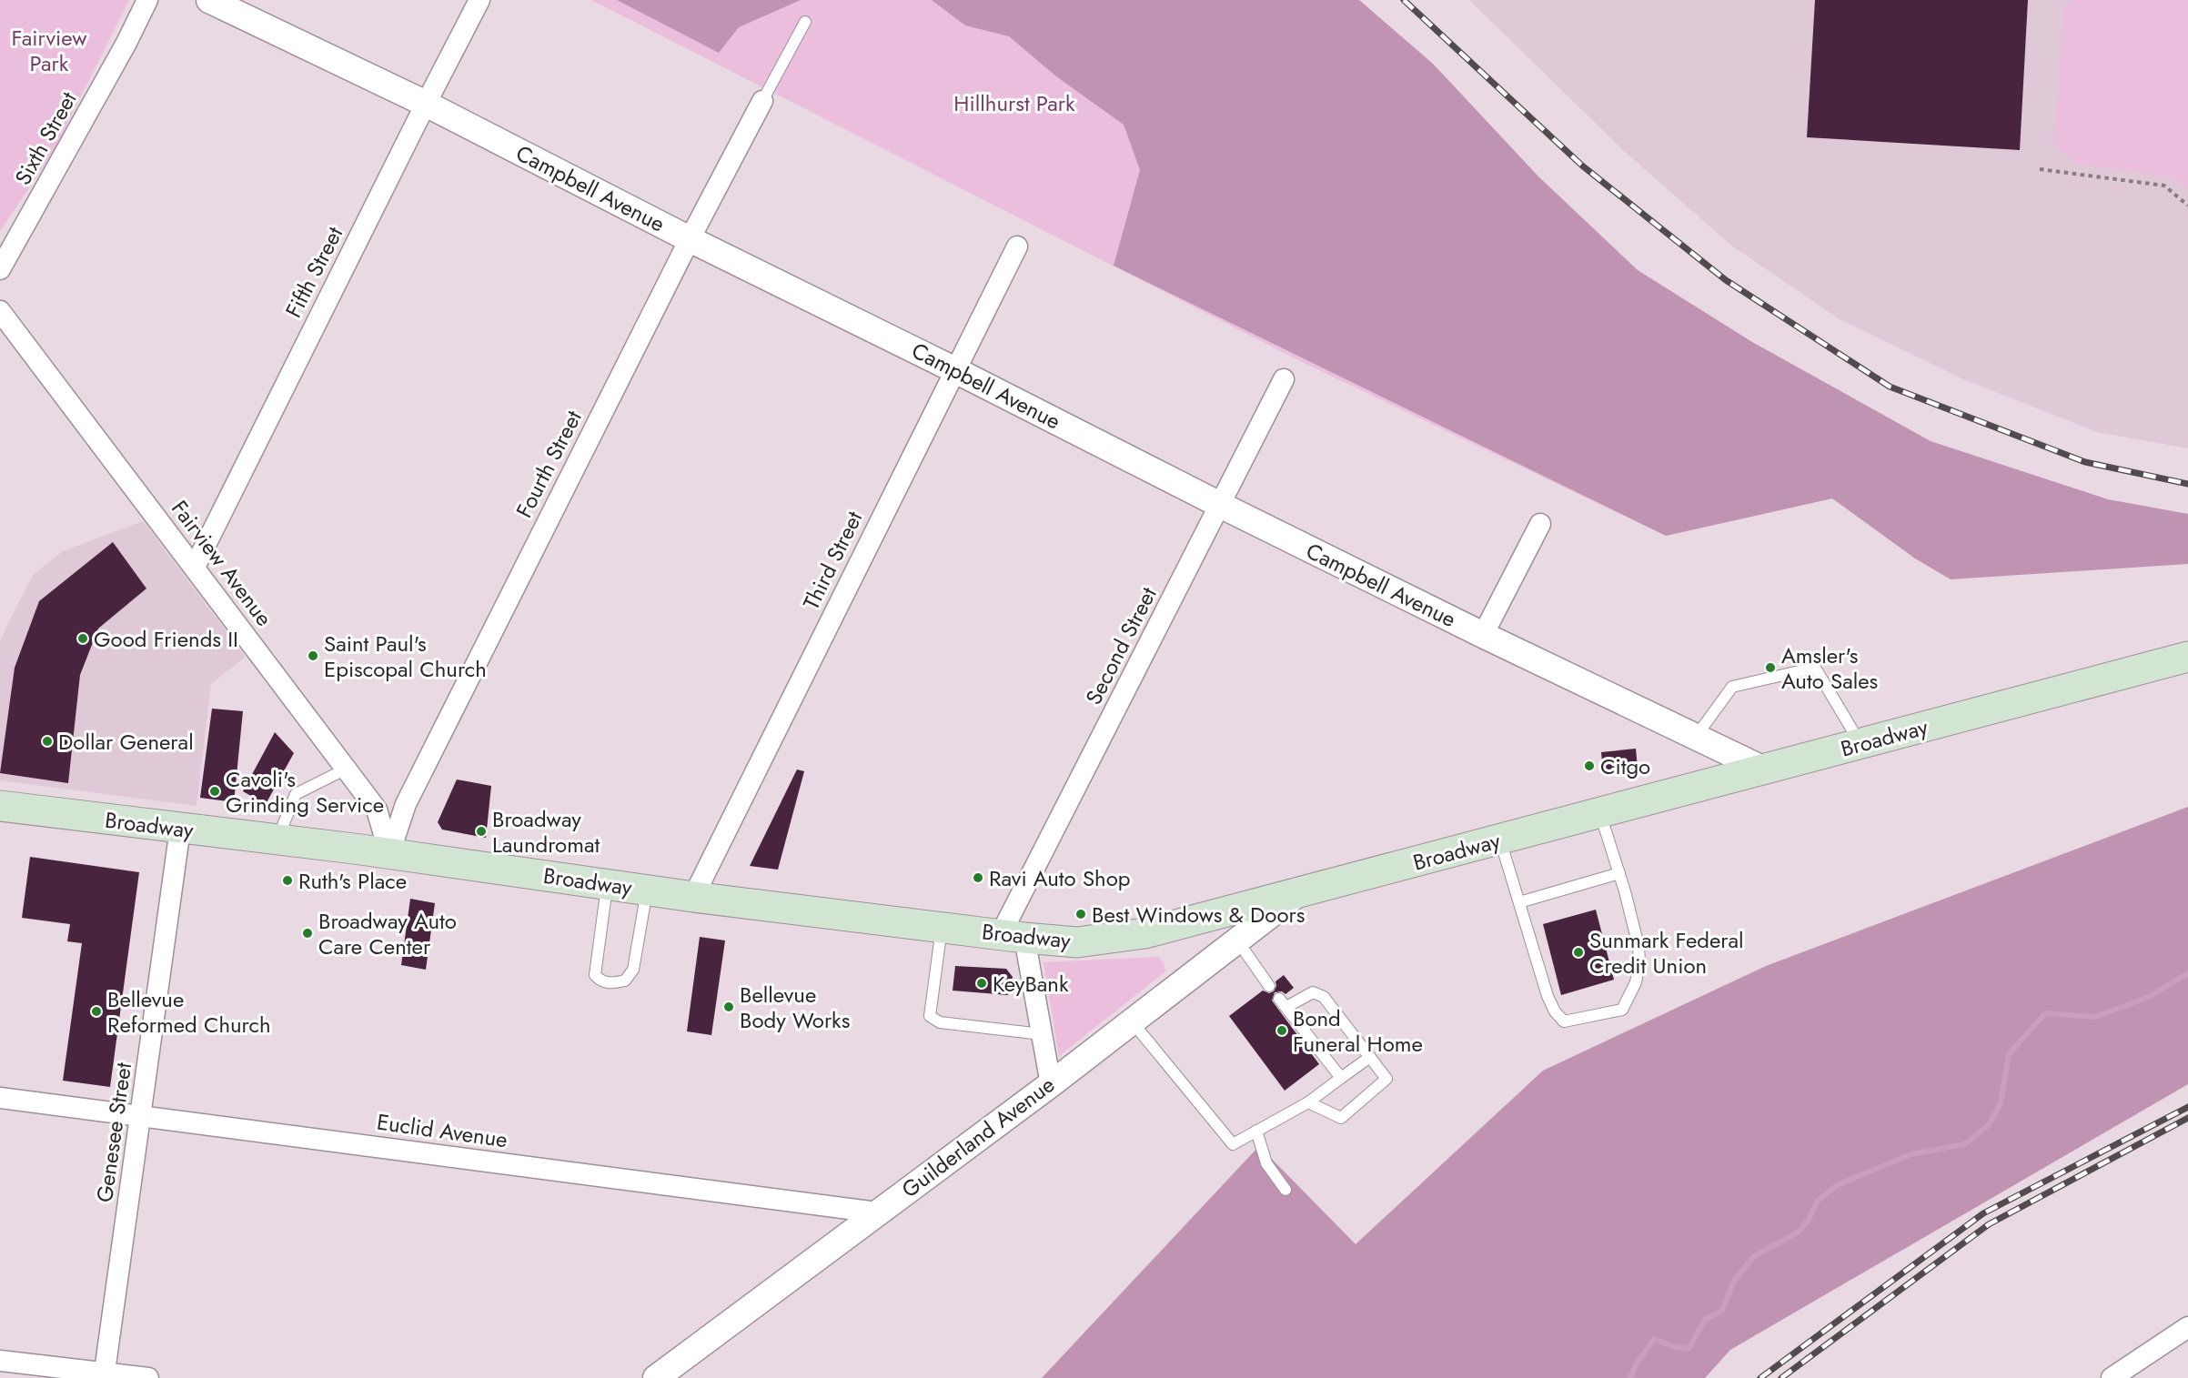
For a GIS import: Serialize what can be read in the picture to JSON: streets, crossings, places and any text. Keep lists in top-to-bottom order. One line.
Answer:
{"streets":{"main road":["Broadway"],"street":["Sixth Street","Campbell Avenue","Fifth Street","Fourth Street","Third Street","Fairview Avenue","Second Street","Euclid Avenue","Genesee Street","Guilderland Avenue"]},"crossings":[["Campbell Avenue","Fifth Street"],["Campbell Avenue","Fourth Street"],["Campbell Avenue","Third Street"],["Campbell Avenue","Second Street"],["Campbell Avenue","Broadway"],["Fifth Street","Fairview Avenue"],["Fourth Street","Fairview Avenue"],["Fourth Street","Broadway"],["Third Street","Broadway"],["Fairview Avenue","Broadway"],["Second Street","Broadway"],["Broadway","Genesee Street"],["Broadway","Guilderland Avenue"],["Euclid Avenue","Genesee Street"],["Euclid Avenue","Guilderland Avenue"]],"parks":["Fairview Park","Hillhurst Park"],"places":["Good Friends II","Saint Paul's Episcopal Church","Amsler's Auto Sales","Dollar General","Citgo","Cavoli's Grinding Service","Broadway Laundromat","Ravi Auto Shop","Ruth's Place","Best Windows & Doors","Broadway Auto Care Center","Sunmark Federal Credit Union","KeyBank","Bellevue Body Works","Bellevue Reformed Church","Bond Funeral Home"]}
